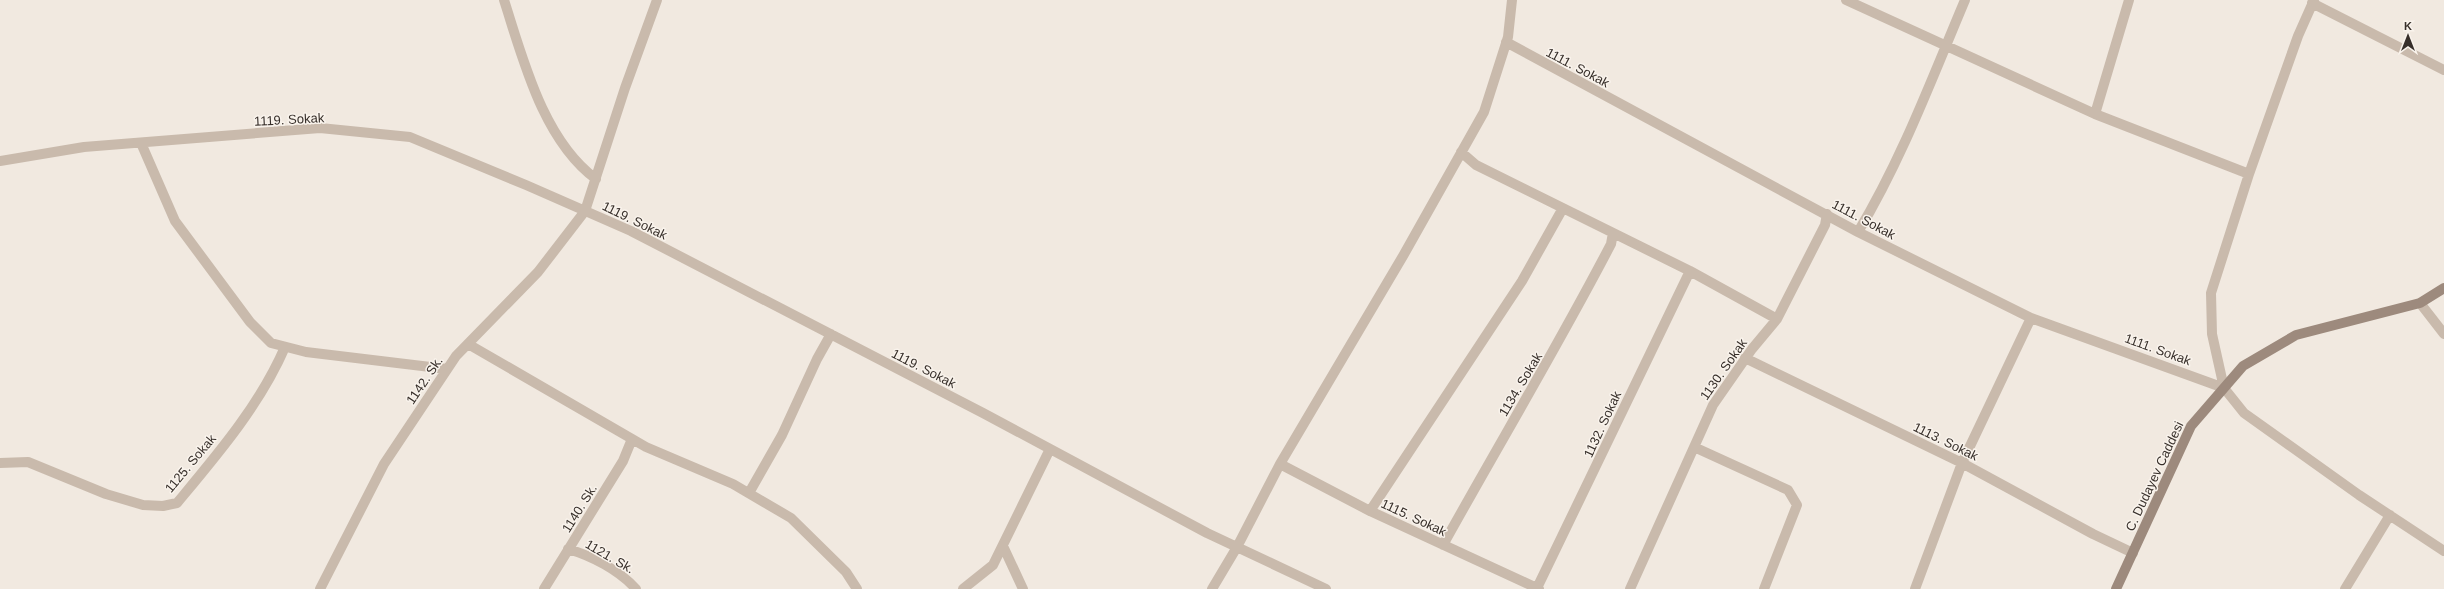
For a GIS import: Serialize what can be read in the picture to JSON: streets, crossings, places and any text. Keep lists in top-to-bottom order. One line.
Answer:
{"streets":{"street":["1111. Sokak","1119. Sokak","1130. Sokak","1142. Sk.","1134. Sokak","1132. Sokak","1113. Sokak","1125. Sokak","C. Dudayev Caddesi","1140. Sk.","1115. Sokak","1121. Sk."]},"crossings":[["1111. Sokak","1130. Sokak"],["1111. Sokak","C. Dudayev Caddesi"],["1119. Sokak","1142. Sk."],["1130. Sokak","1113. Sokak"],["1134. Sokak","1115. Sokak"],["1132. Sokak","1115. Sokak"],["1113. Sokak","C. Dudayev Caddesi"],["1140. Sk.","1121. Sk."]],"north":"top"}
